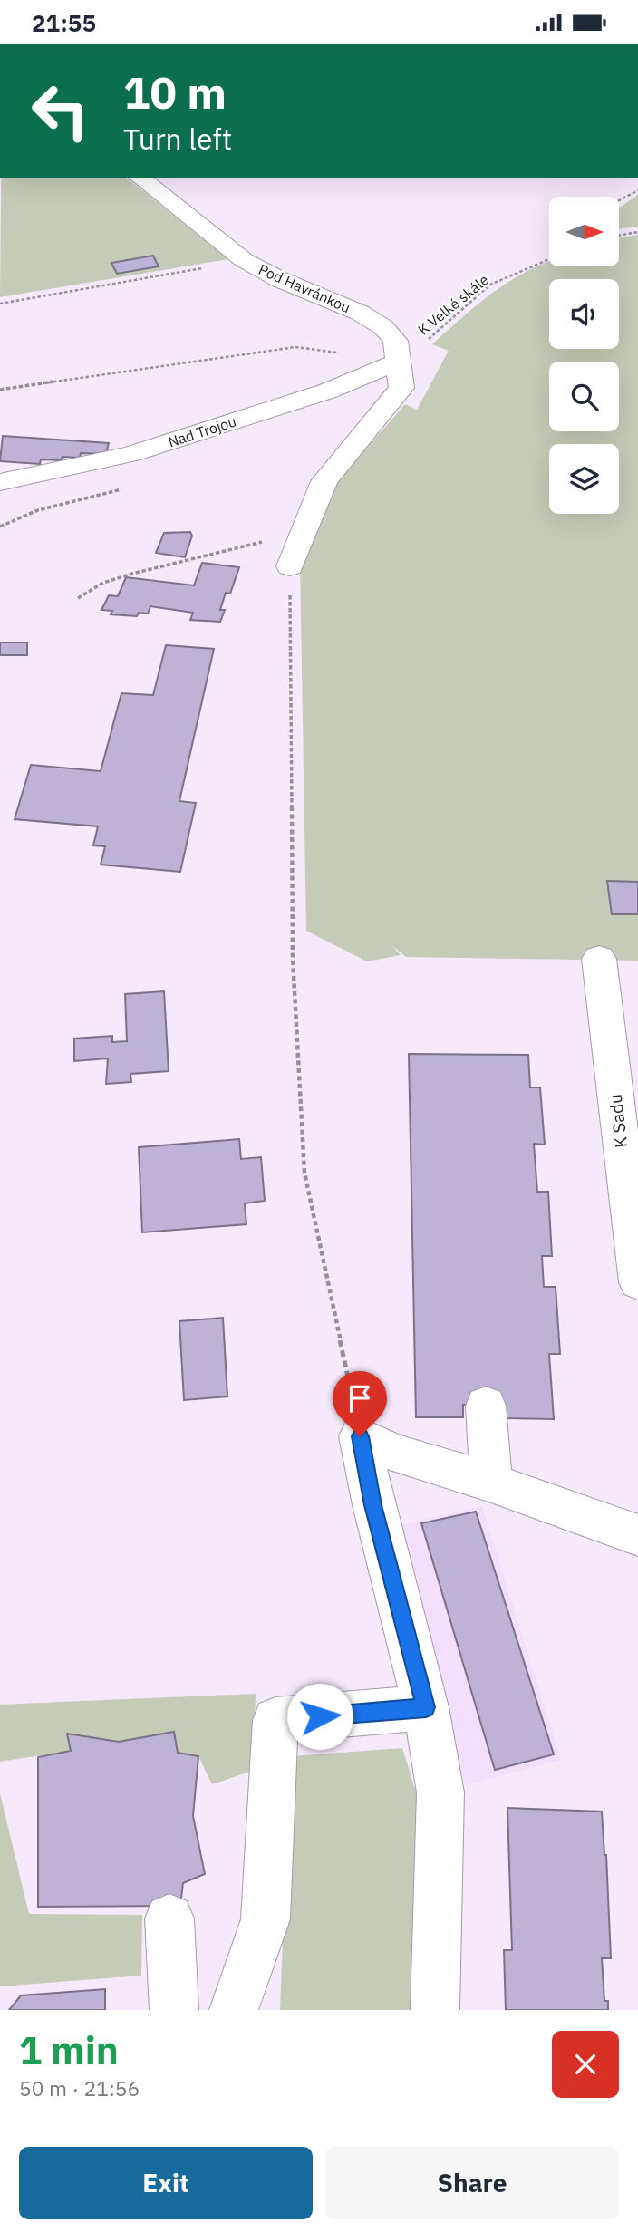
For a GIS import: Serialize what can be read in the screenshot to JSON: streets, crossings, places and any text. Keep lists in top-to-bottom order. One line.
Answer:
{"streets":{"street":["Pod Havránkou","Nad Trojou","K Sadu"],"path":["K Velké skále"]},"crossings":[["Pod Havránkou","K Velké skále"],["Pod Havránkou","Nad Trojou"],["K Velké skále","Nad Trojou"]],"north":"right","page":{"status":"21:55","turn":["10 m","Turn left"],"heading":["1 min","50 m · 21:56"],"buttons":["Exit","Share"]}}
